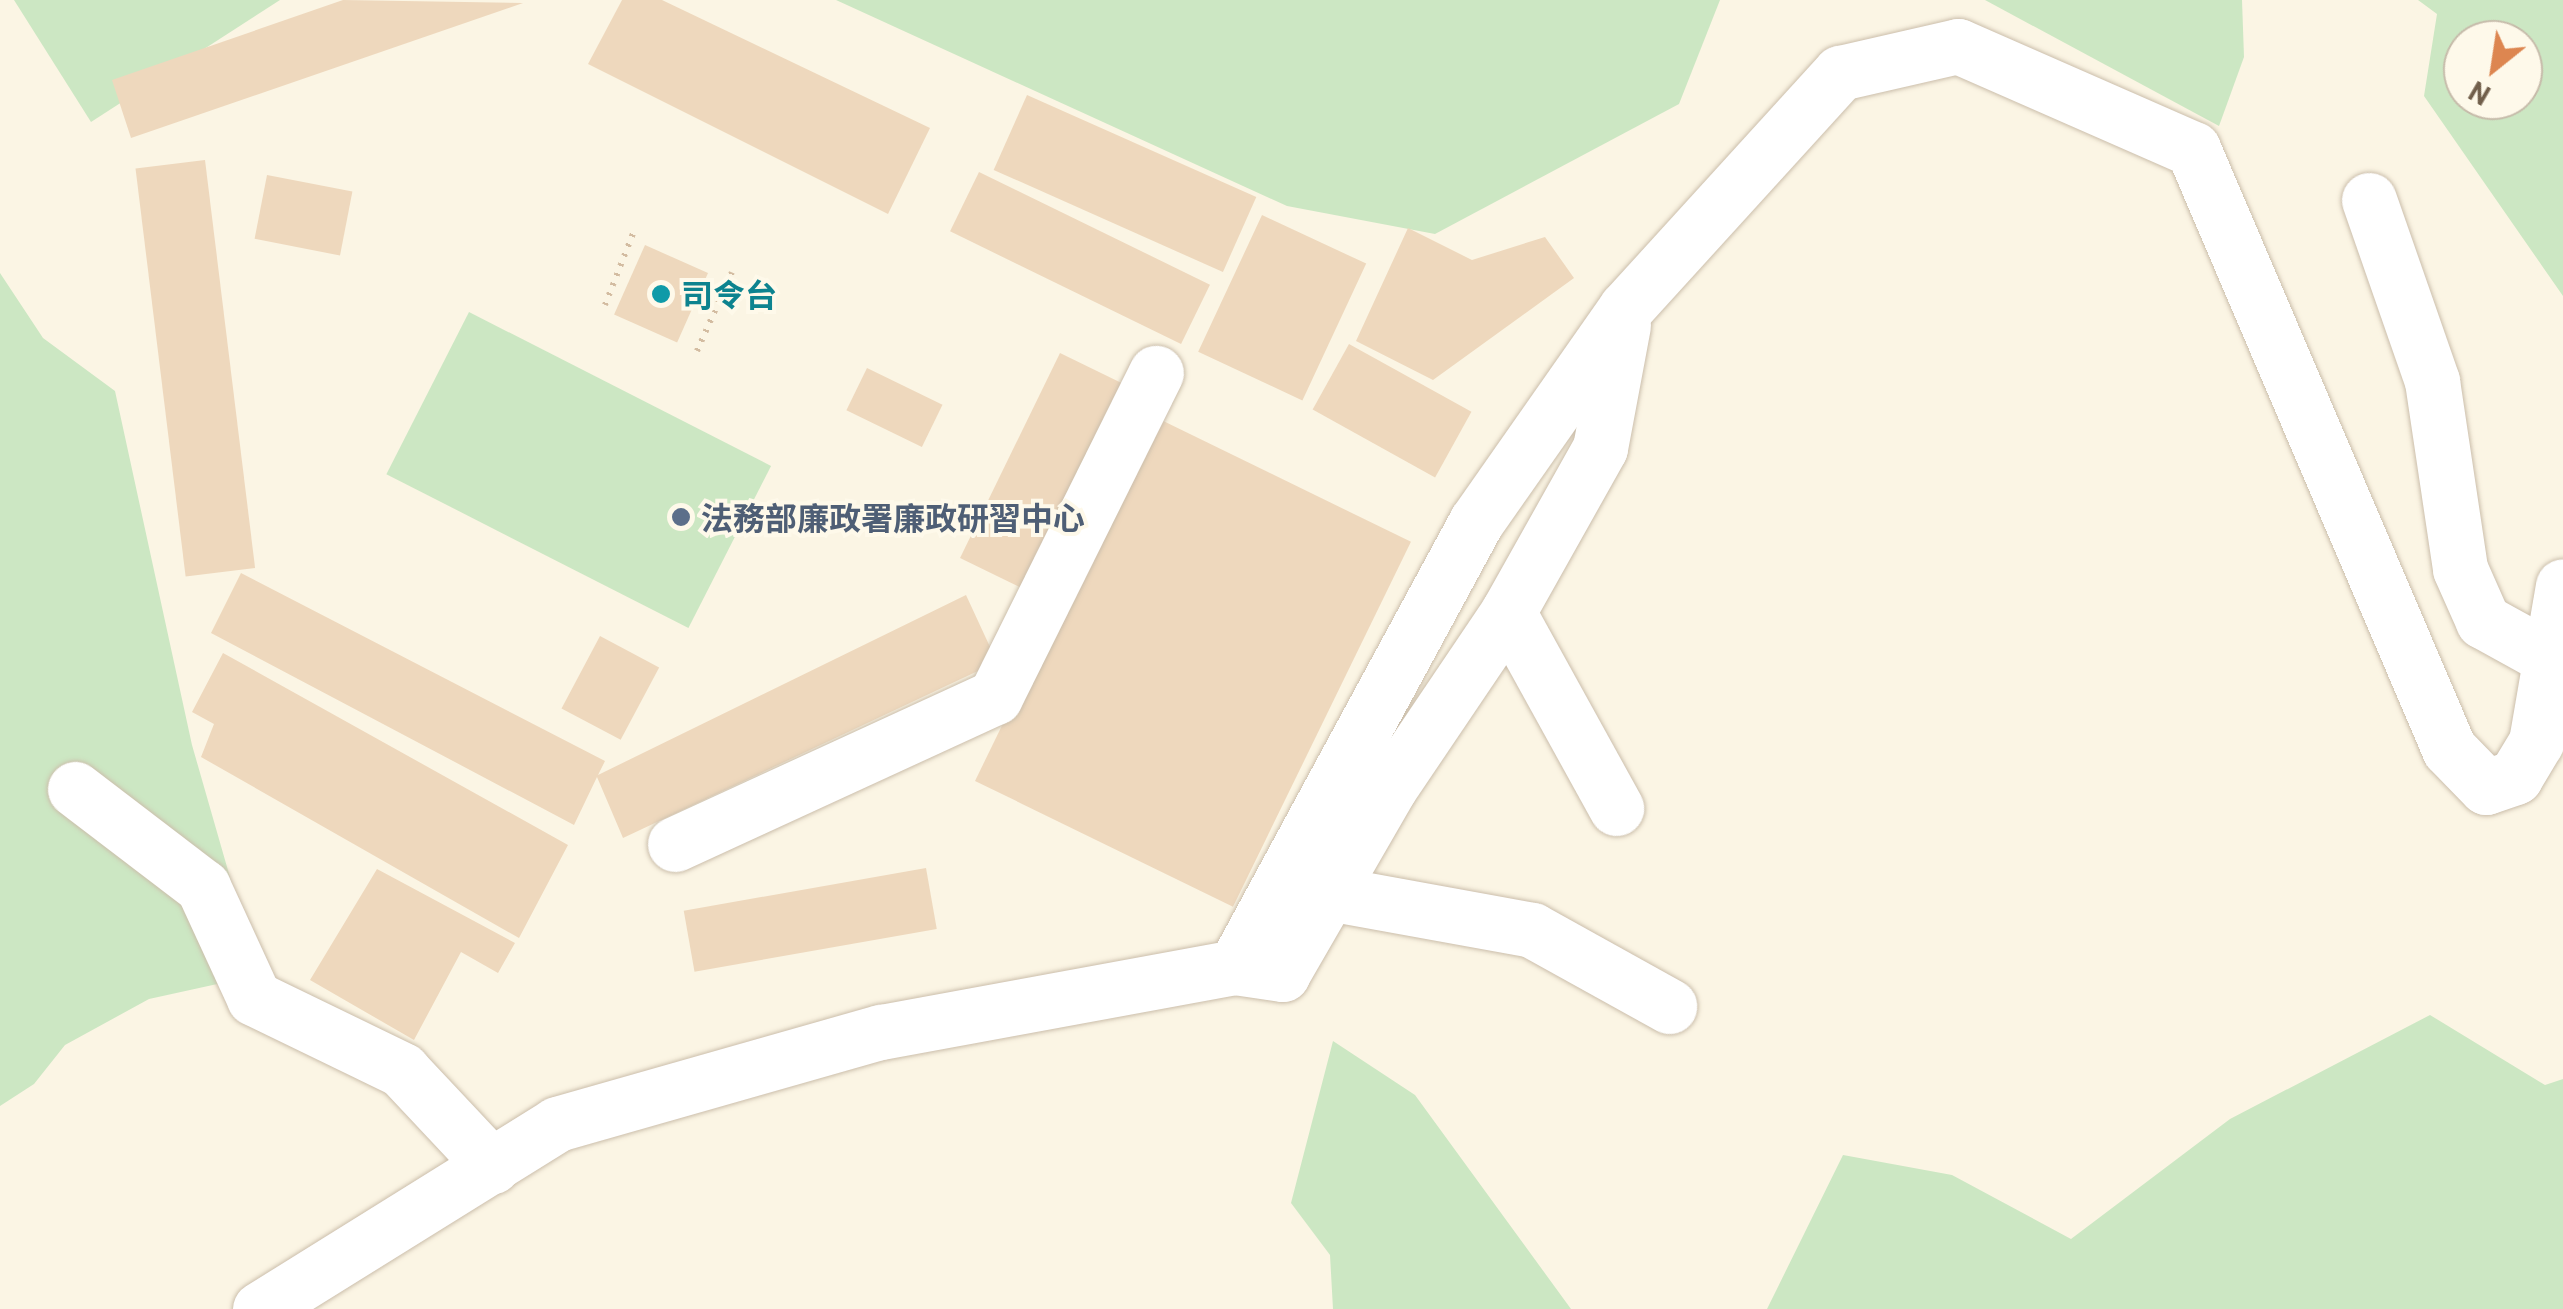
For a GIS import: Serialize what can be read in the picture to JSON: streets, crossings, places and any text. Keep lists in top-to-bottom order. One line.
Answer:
{"places":["司令台","法務部廉政署廉政研習中心"],"north":"bottom left"}
